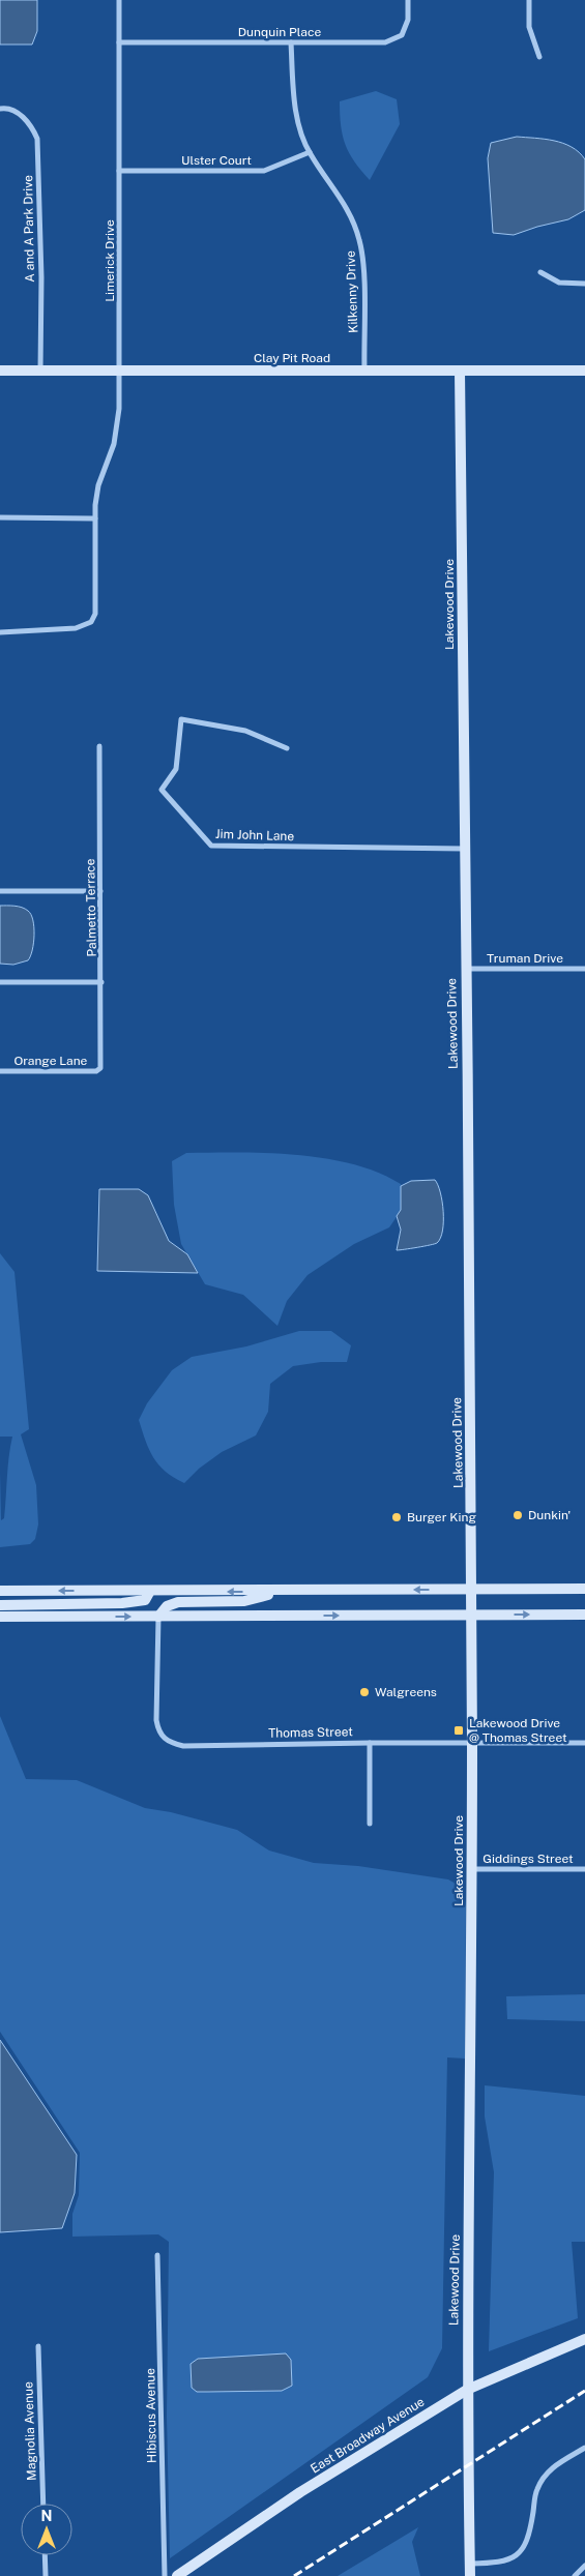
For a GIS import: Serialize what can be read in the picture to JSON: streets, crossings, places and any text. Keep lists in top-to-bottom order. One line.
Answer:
{"streets":{"street":["Dunquin Place","Ulster Court","A and A Park Drive","Limerick Drive","Kilkenny Drive","Clay Pit Road","Lakewood Drive","Jim John Lane","Palmetto Terrace","Truman Drive","Orange Lane","Thomas Street","Giddings Street","Hibiscus Avenue","Magnolia Avenue","East Broadway Avenue"]},"crossings":[["Dunquin Place","Limerick Drive"],["Dunquin Place","Kilkenny Drive"],["Ulster Court","Limerick Drive"],["Ulster Court","Kilkenny Drive"],["A and A Park Drive","Clay Pit Road"],["Limerick Drive","Clay Pit Road"],["Kilkenny Drive","Clay Pit Road"],["Clay Pit Road","Lakewood Drive"],["Lakewood Drive","Jim John Lane"],["Lakewood Drive","Truman Drive"],["Lakewood Drive","Thomas Street"],["Lakewood Drive","Giddings Street"],["Lakewood Drive","East Broadway Avenue"],["Palmetto Terrace","Orange Lane"]],"places":{"other":["Dunkin'","Burger King","Walgreens"],"transit":["Lakewood Drive @ Thomas Street"]},"north":"top"}
